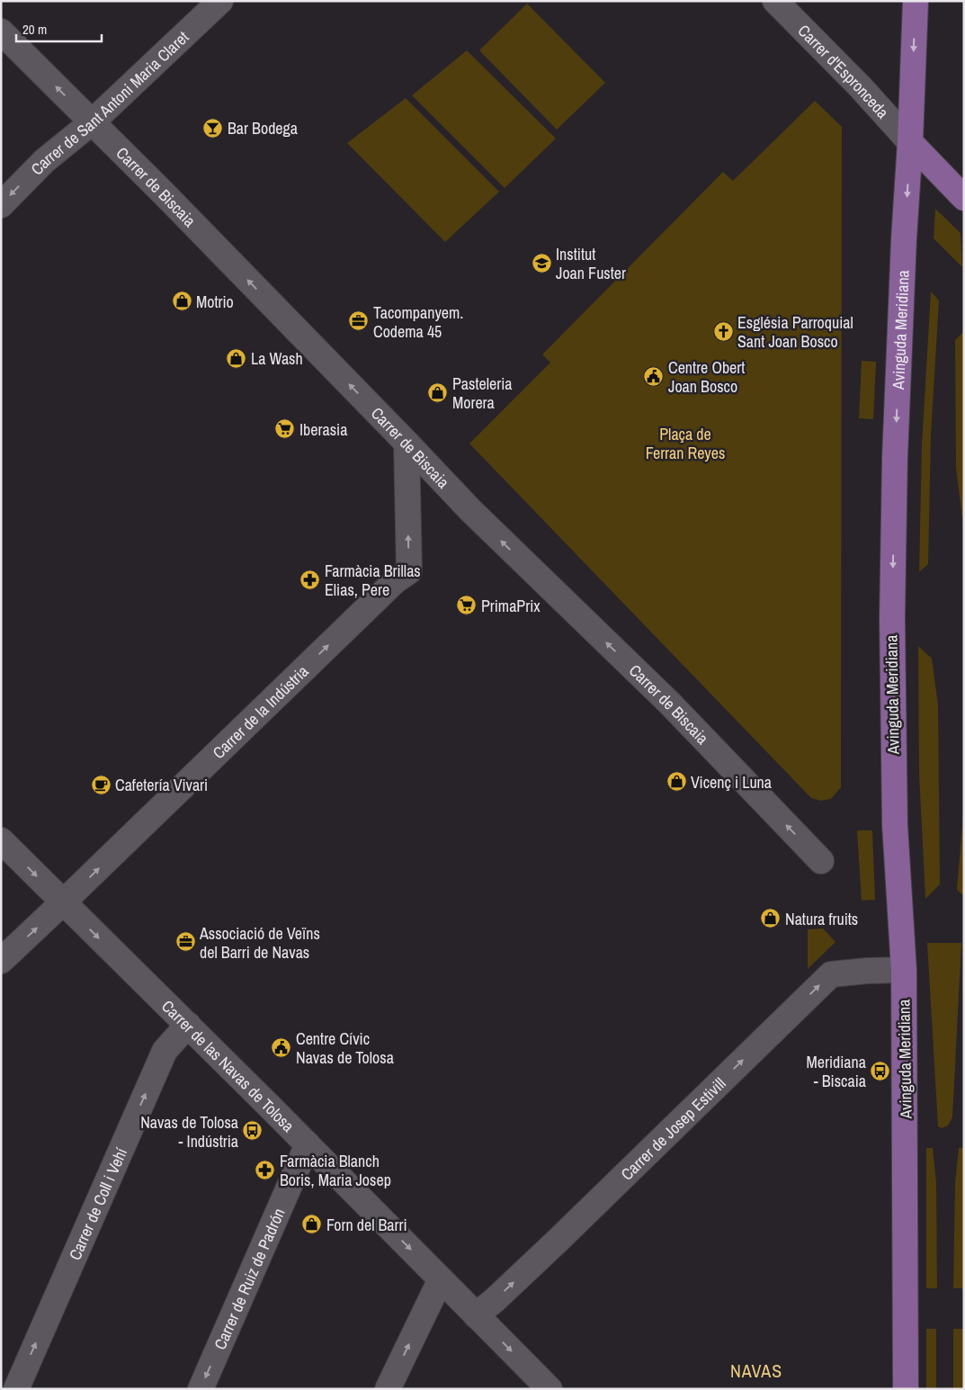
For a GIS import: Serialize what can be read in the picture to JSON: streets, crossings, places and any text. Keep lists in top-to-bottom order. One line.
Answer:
{"streets":{"main road":["Avinguda Meridiana"],"street":["Carrer d'Espronceda","Carrer de Sant Antoni Maria Claret","Carrer de Biscaia","Carrer de la Indústria","Carrer de las Navas de Tolosa","Carrer de Josep Estivill","Carrer de Coll i Vehí","Carrer de Ruiz de Padrón"]},"crossings":[["Carrer d'Espronceda","Avinguda Meridiana"],["Carrer de Sant Antoni Maria Claret","Carrer de Biscaia"],["Carrer de Biscaia","Carrer de la Indústria"],["Avinguda Meridiana","Carrer de Josep Estivill"],["Carrer de la Indústria","Carrer de las Navas de Tolosa"],["Carrer de las Navas de Tolosa","Carrer de Josep Estivill"],["Carrer de las Navas de Tolosa","Carrer de Coll i Vehí"],["Carrer de las Navas de Tolosa","Carrer de Ruiz de Padrón"]],"one_way":["Carrer de Sant Antoni Maria Claret","Carrer de Biscaia","Avinguda Meridiana","Carrer de la Indústria","Carrer de las Navas de Tolosa","Carrer de Josep Estivill","Carrer de Coll i Vehí"],"districts":["NAVAS"],"parks":["Plaça de Ferran Reyes"],"places":{"bar":["Bar Bodega"],"school or university":["Institut Joan Fuster"],"shop":["Motrio","La Wash","Pasteleria Morera","Vicenç i Luna","Natura fruits","Forn del Barri"],"office":["Tacompanyem. Codema 45","Associació de Veïns del Barri de Navas"],"church":["Església Parroquial Sant Joan Bosco"],"public building":["Centre Obert Joan Bosco","Centre Cívic Navas de Tolosa"],"supermarket":["Iberasia","PrimaPrix"],"pharmacy":["Farmàcia Brillas Elias, Pere","Farmàcia Blanch Boris, Maria Josep"],"cafe":["Cafetería Vivari"],"bus stop":["Meridiana - Biscaia","Navas de Tolosa - Indústria"]},"scale_bar":"20 m"}
